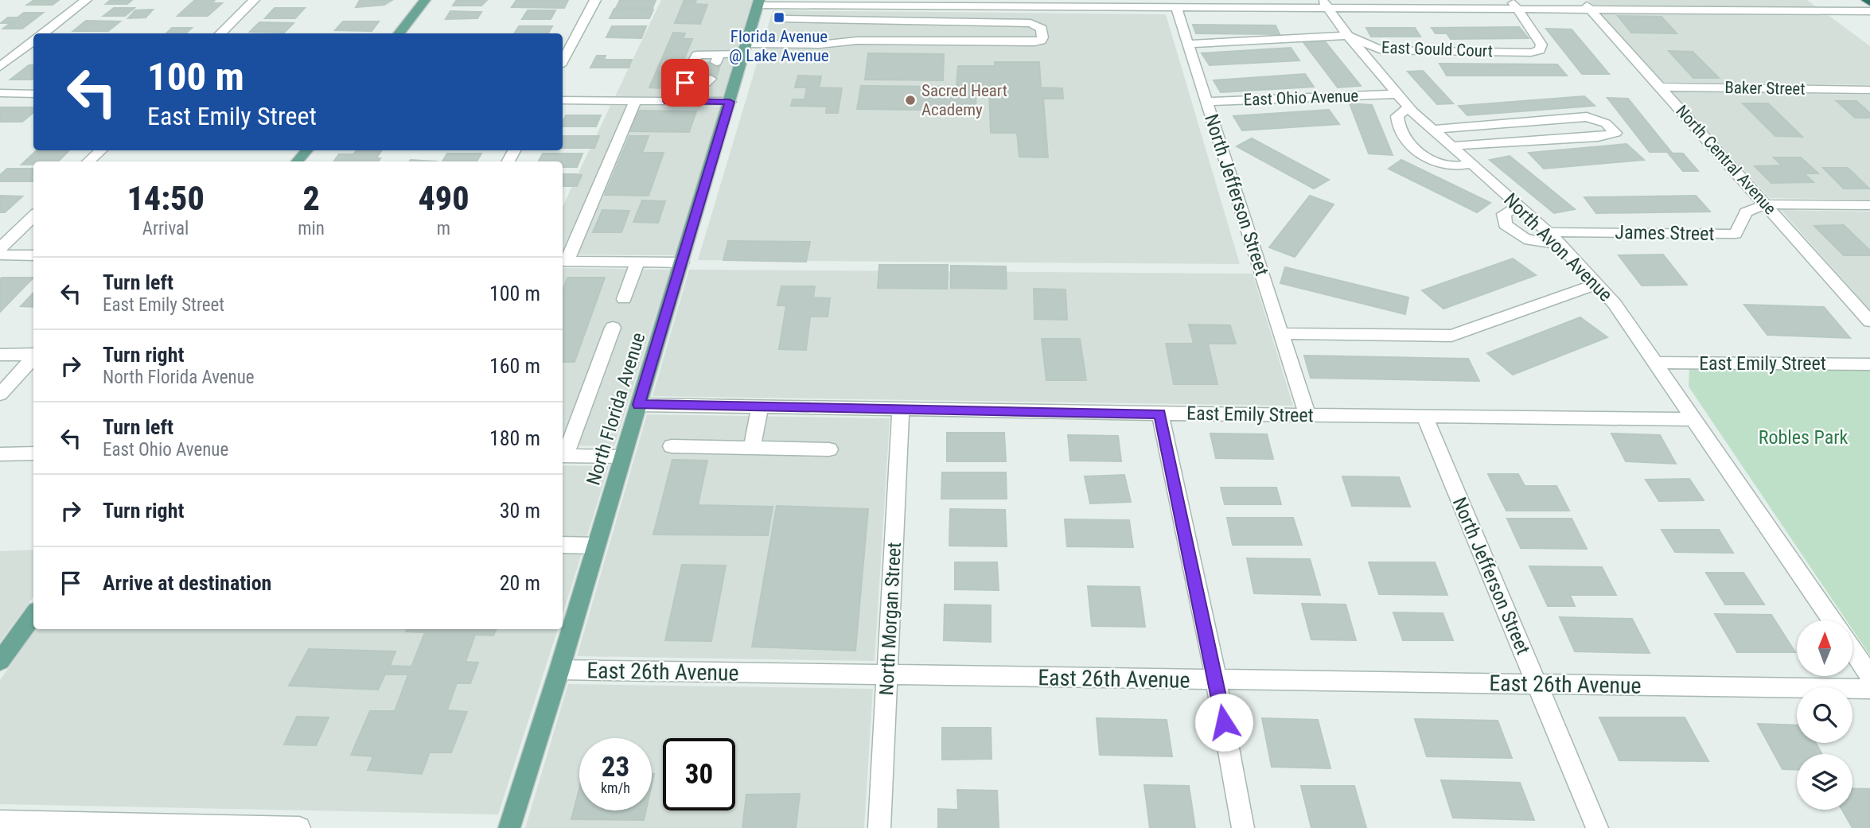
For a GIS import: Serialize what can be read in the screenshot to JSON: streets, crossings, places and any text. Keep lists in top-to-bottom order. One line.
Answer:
{"streets":{"main road":["North Florida Avenue"],"street":["East Gould Court","Baker Street","East Ohio Avenue","North Central Avenue","North Jefferson Street","James Street","North Avon Avenue","East Emily Street","North Morgan Street","East 26th Avenue"]},"crossings":[["East Gould Court","North Jefferson Street"],["East Gould Court","North Avon Avenue"],["Baker Street","North Central Avenue"],["East Ohio Avenue","North Jefferson Street"],["East Ohio Avenue","North Avon Avenue"],["North Central Avenue","James Street"],["North Jefferson Street","East Emily Street"],["North Jefferson Street","East 26th Avenue"],["James Street","North Avon Avenue"],["North Avon Avenue","East Emily Street"],["East Emily Street","North Florida Avenue"],["East Emily Street","North Morgan Street"],["North Florida Avenue","East 26th Avenue"],["North Morgan Street","East 26th Avenue"]],"parks":["Robles Park"],"places":{"transit":["Florida Avenue @ Lake Avenue"],"other":["Sacred Heart Academy"]},"north":"top","page":{"turn":["100 m","East Emily Street"],"eta":["14:50","Arrival","2","min","490","m"],"list":[{"name":"Turn left","note":"East Emily Street","value":"100 m"},{"name":"Turn right","note":"North Florida Avenue","value":"160 m"},{"name":"Turn left","note":"East Ohio Avenue","value":"180 m"},{"name":"Turn right","value":"30 m"},{"name":"Arrive at destination","value":"20 m"}],"speed":"23 km/h","limit":"30"}}
